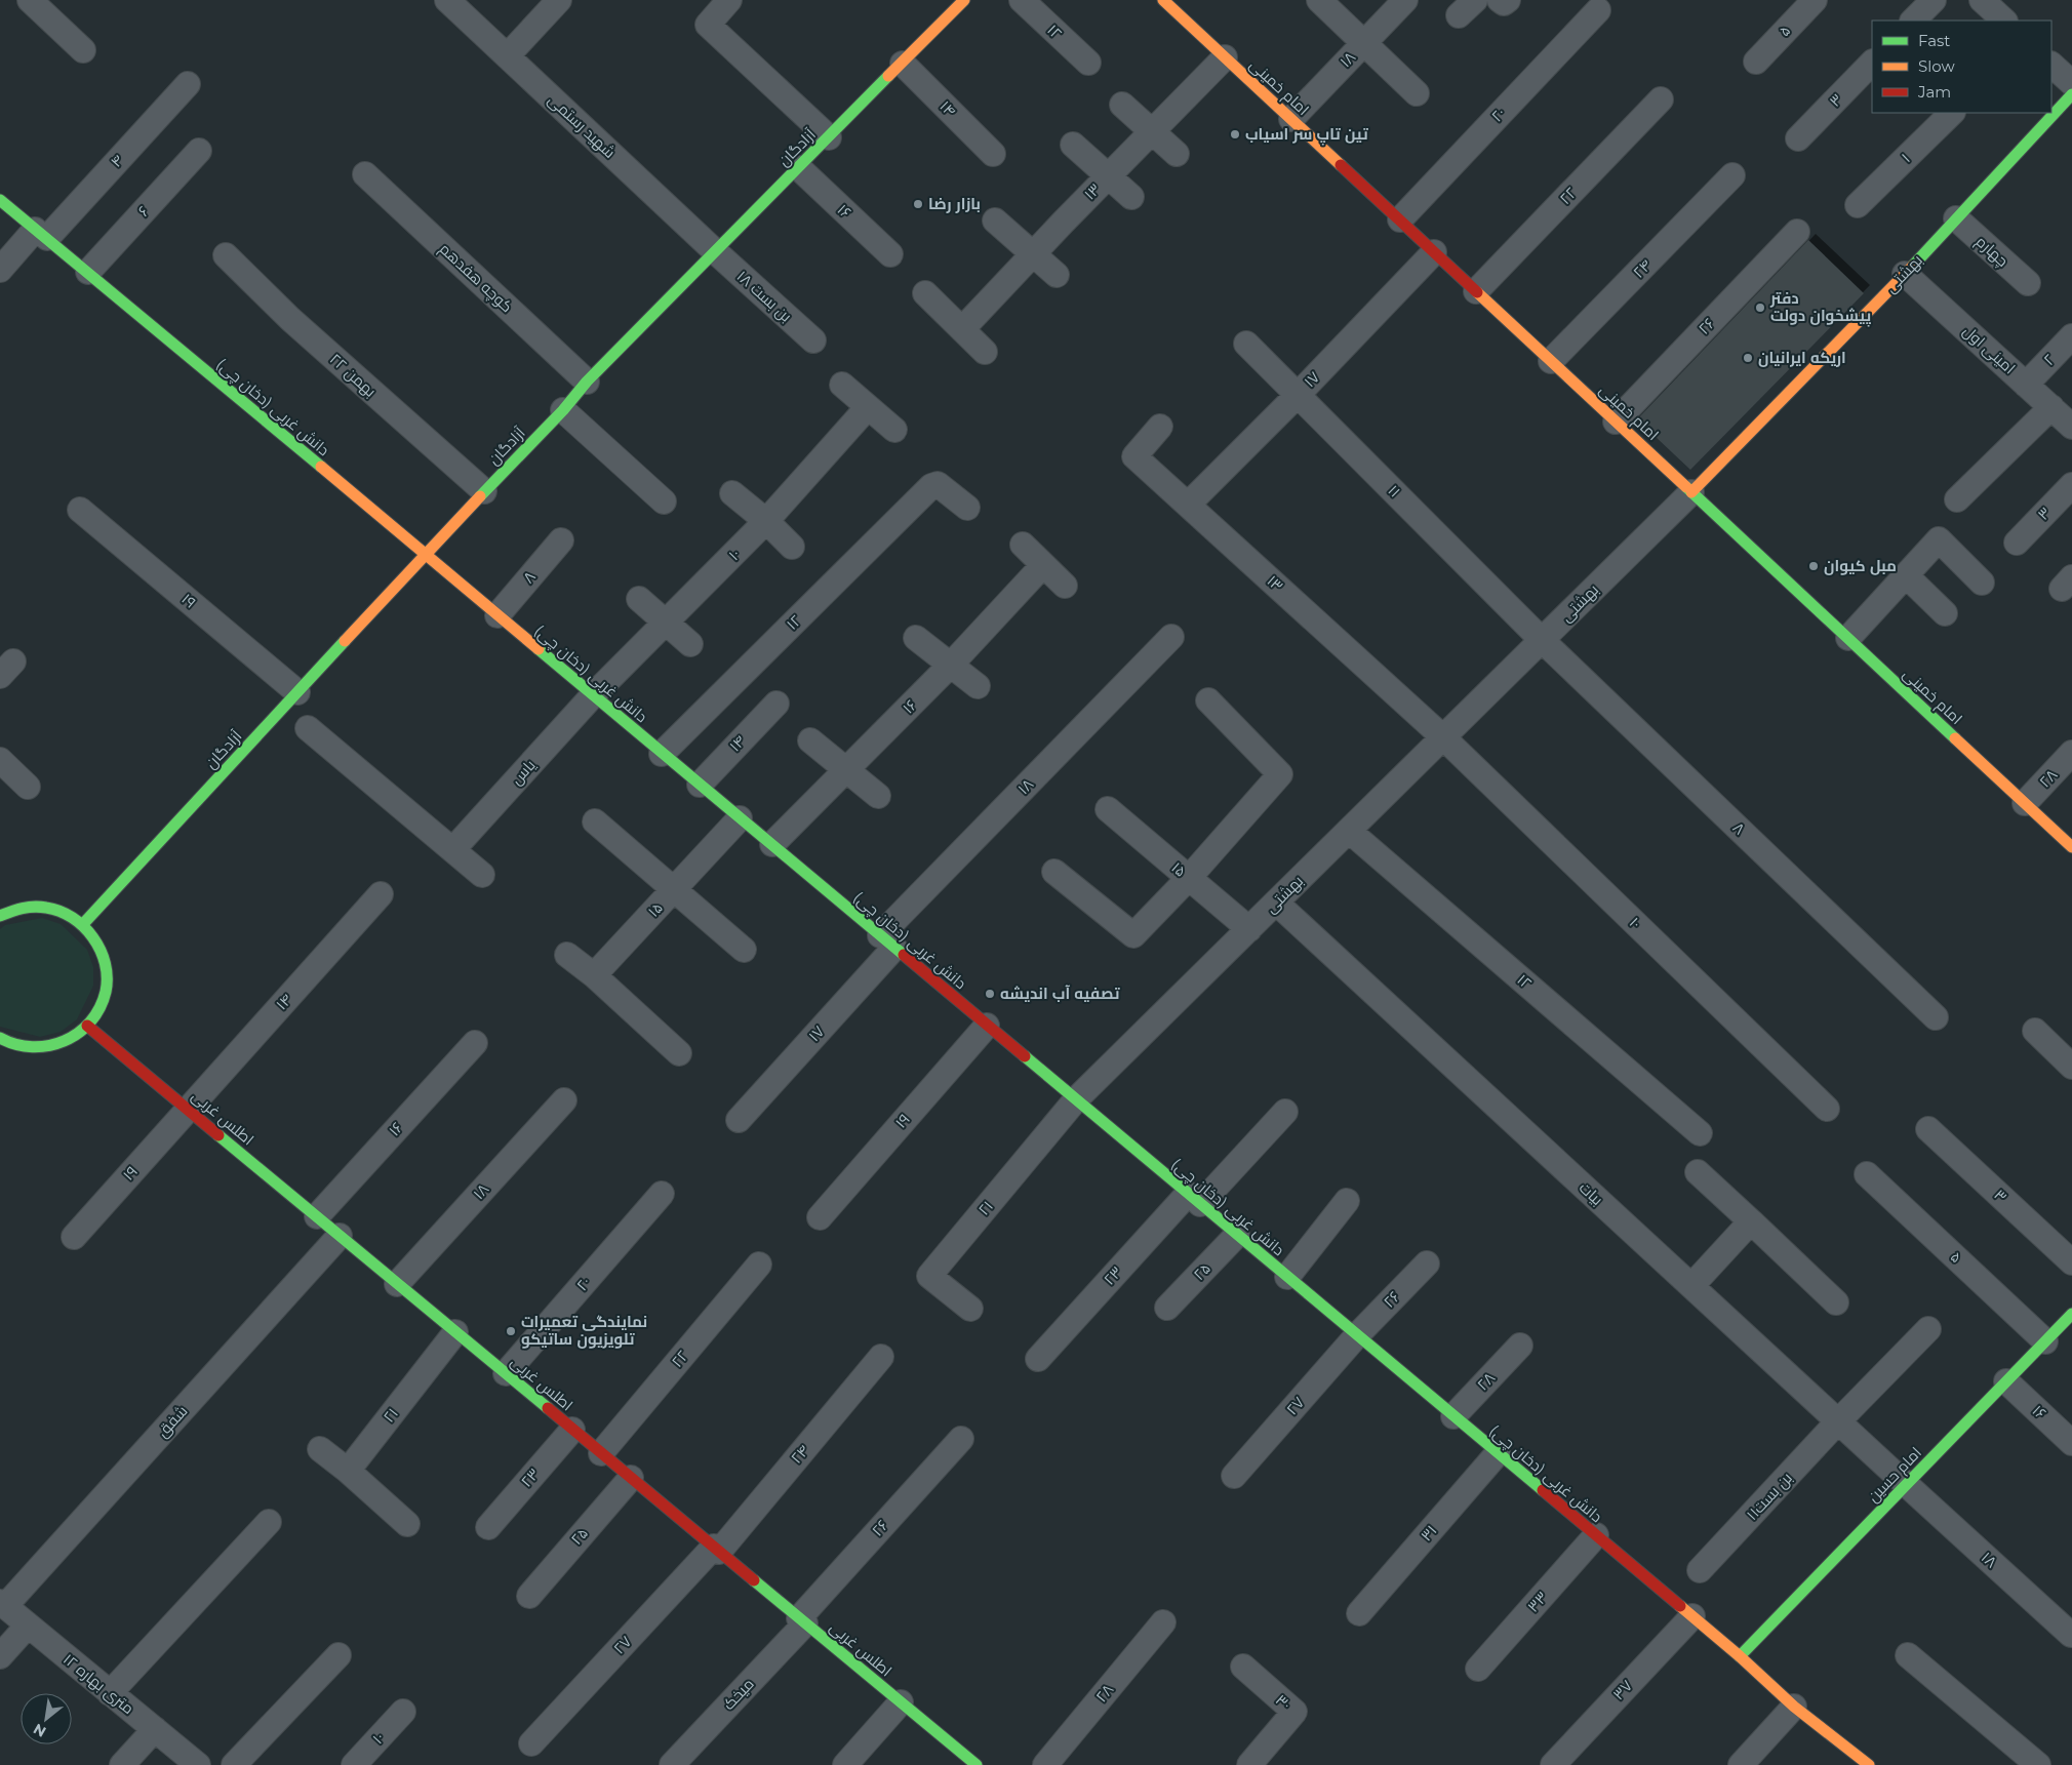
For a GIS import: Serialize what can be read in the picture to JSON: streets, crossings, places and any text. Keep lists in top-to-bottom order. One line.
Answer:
{"streets":{"street":["۵","۱۲","۱۸","امام خمینی","۳","۱۴","۲۰","شهید رستمی","آزادگان","۱","۴","۱۳","۲۲","۶","۱۶","چهارم","۲۴","بهشتی","کوچه هفدهم","بن بست ۱۸","۲۶","امینی اول","۲","۲۲ بهمن","۱۷","دانش غربی (دخان چی)","۱۱","۱۰","۸","۱۹","یاس","۲۸","۱۵","اطلس غربی","بیات","۲۱","۲۵","۲۳","۲۷","شفق","امام حسین","بن بست۱۱","۳۱","۳۳","۱۲ متری بهاره","۳۷","میخک","۳۰"]},"crossings":[["۵","امام حسین"],["۱۲","بهشتی"],["۱۲","دانش غربی (دخان چی)"],["۱۸","امام خمینی"],["۱۸","۱۷"],["۱۸","دانش غربی (دخان چی)"],["۱۸","اطلس غربی"],["۱۸","بیات"],["۱۸","امام حسین"],["امام خمینی","۲۰"],["امام خمینی","۱۳"],["امام خمینی","۲۲"],["امام خمینی","۲۴"],["امام خمینی","بهشتی"],["امام خمینی","۲۶"],["امام خمینی","۱۷"],["امام خمینی","۲۸"],["۱۴","آزادگان"],["۱۴","دانش غربی (دخان چی)"],["۱۴","۱۹"],["۱۴","اطلس غربی"],["۲۰","اطلس غربی"],["شهید رستمی","آزادگان"],["شهید رستمی","بن بست ۱۸"],["آزادگان","۱۶"],["آزادگان","کوچه هفدهم"],["آزادگان","بن بست ۱۸"],["آزادگان","۲۲ بهمن"],["آزادگان","دانش غربی (دخان چی)"],["آزادگان","۱۹"],["۴","دانش غربی (دخان چی)"],["۱۳","بهشتی"],["۱۳","۱۷"],["۱۳","۱۰"],["۲۲","اطلس غربی"],["۶","دانش غربی (دخان چی)"],["۱۶","دانش غربی (دخان چی)"],["۱۶","اطلس غربی"],["۱۶","امام حسین"],["چهارم","بهشتی"],["۲۴","اطلس غربی"],["۲۴","۲۷"],["بهشتی","امینی اول"],["بهشتی","دانش غربی (دخان چی)"],["بهشتی","۱۱"],["بهشتی","۱۰"],["بهشتی","۸"],["بهشتی","۱۵"],["بهشتی","بیات"],["بهشتی","۲۱"],["۲۶","دانش غربی (دخان چی)"],["۲۶","اطلس غربی"],["۲۶","۲۷"],["۲۶","میخک"],["امینی اول","۲"],["۱۷","دانش غربی (دخان چی)"],["۱۷","۱۱"],["دانش غربی (دخان چی)","۱۰"],["دانش غربی (دخان چی)","۸"],["دانش غربی (دخان چی)","۱۹"],["دانش غربی (دخان چی)","یاس"],["دانش غربی (دخان چی)","۲۸"],["دانش غربی (دخان چی)","۱۵"],["دانش غربی (دخان چی)","۲۱"],["دانش غربی (دخان چی)","۲۵"],["دانش غربی (دخان چی)","۲۳"],["دانش غربی (دخان چی)","۲۷"],["دانش غربی (دخان چی)","امام حسین"],["دانش غربی (دخان چی)","۳۱"],["دانش غربی (دخان چی)","۳۳"],["دانش غربی (دخان چی)","۳۷"],["۱۱","۸"],["۱۰","یاس"],["۱۹","اطلس غربی"],["اطلس غربی","۲۱"],["اطلس غربی","۲۵"],["اطلس غربی","۲۳"],["اطلس غربی","۲۷"],["اطلس غربی","شفق"],["اطلس غربی","میخک"],["بیات","امام حسین"],["بیات","بن بست۱۱"],["شفق","۱۲ متری بهاره"]],"places":["تین تاپ سر اسیاب","بازار رضا","دفتر پیشخوان دولت","اریکه ایرانیان","مبل کیوان","تصفیه آب اندیشه","نمایندگی تعمیرات تلویزیون ساتیکو"],"legend":["Fast","Slow","Jam"],"north":"bottom left"}
